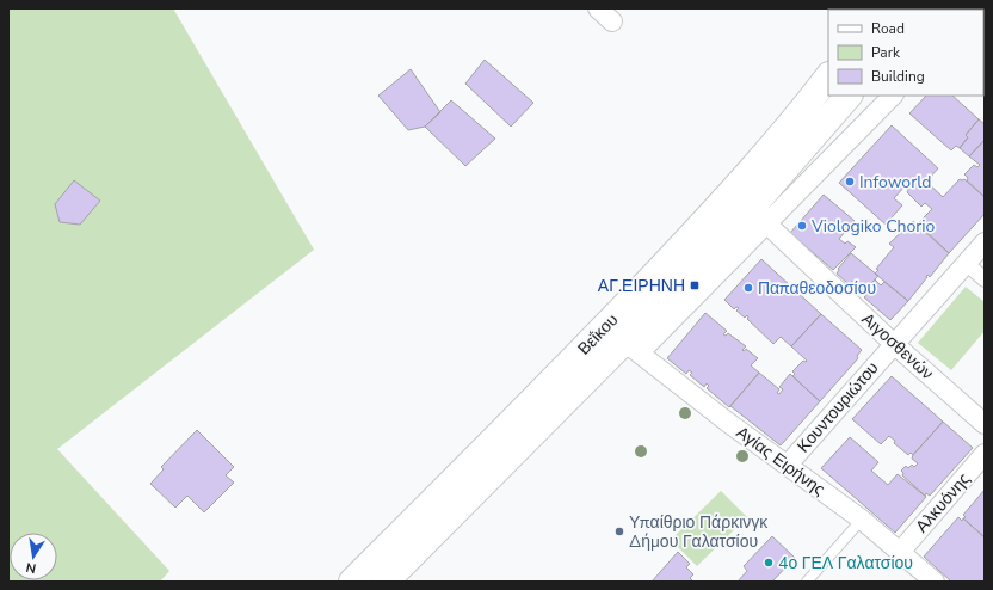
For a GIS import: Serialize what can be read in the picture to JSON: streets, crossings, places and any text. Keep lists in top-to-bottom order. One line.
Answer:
{"streets":{"main road":["Βεΐκου"],"street":["Αιγοσθενών","Κουντουριώτου","Αγίας Ειρήνης","Αλκυόνης"]},"crossings":[["Βεΐκου","Αιγοσθενών"],["Βεΐκου","Αγίας Ειρήνης"],["Αιγοσθενών","Κουντουριώτου"],["Κουντουριώτου","Αγίας Ειρήνης"],["Αγίας Ειρήνης","Αλκυόνης"]],"places":{"other":["Infoworld","Viologiko Chorio","Παπαθεοδοσίου","Υπαίθριο Πάρκινγκ Δήμου Γαλατσίου","4ο ΓΕΛ Γαλατσίου"],"transit":["ΑΓ.ΕΙΡΗΝΗ"]},"legend":["Road","Park","Building"],"north":"bottom"}
